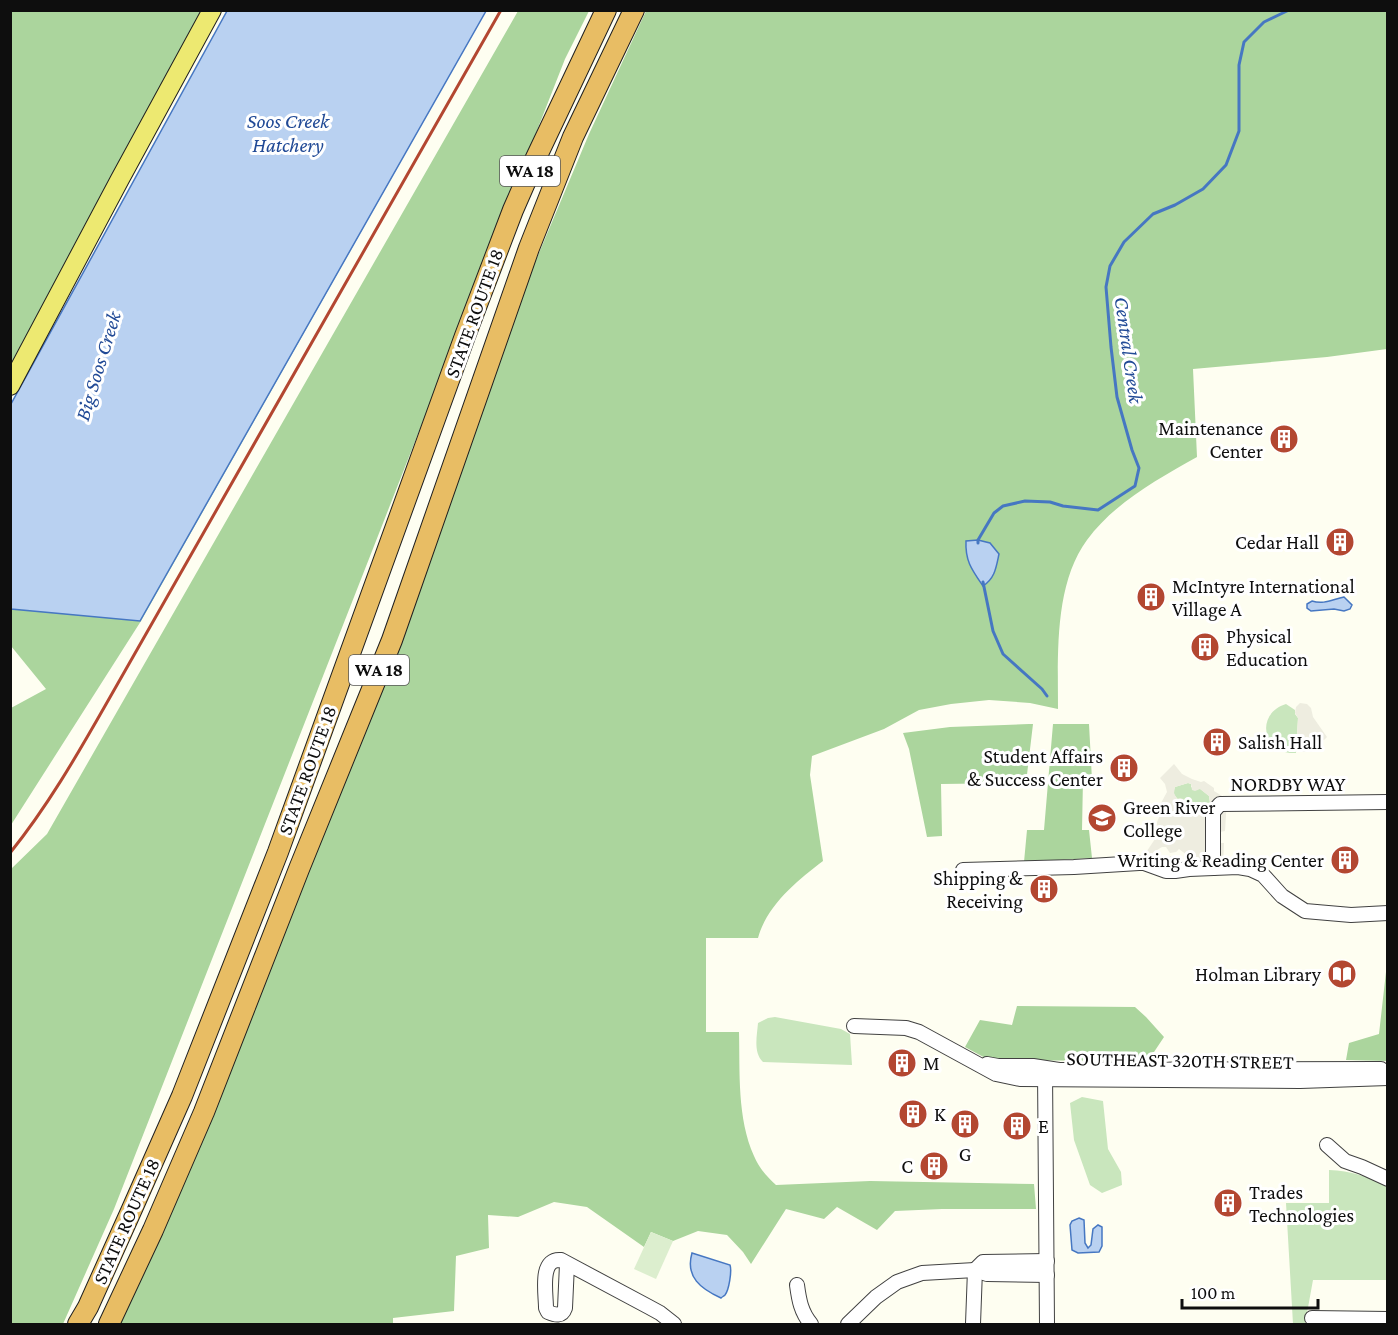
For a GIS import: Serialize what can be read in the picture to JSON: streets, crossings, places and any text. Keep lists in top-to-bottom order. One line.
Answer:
{"streets":{"highway":["WA 18","STATE ROUTE 18"],"street":["NORDBY WAY","SOUTHEAST 320TH STREET"]},"water":["Soos Creek Hatchery","Central Creek","Big Soos Creek"],"places":{"building":["Maintenance Center","Cedar Hall","McIntyre International Village A","Physical Education","Salish Hall","Student Affairs & Success Center","Writing & Reading Center","Shipping & Receiving","M","K","G","E","C","Trades Technologies"],"school or university":["Green River College"],"library":["Holman Library"]},"scale_bar":"100 m"}
